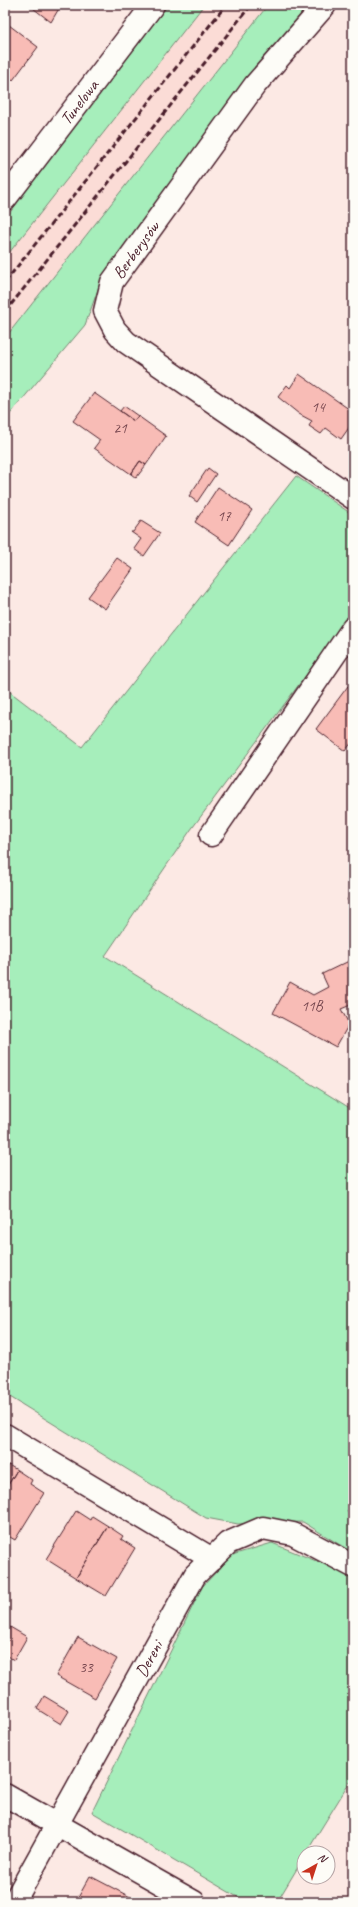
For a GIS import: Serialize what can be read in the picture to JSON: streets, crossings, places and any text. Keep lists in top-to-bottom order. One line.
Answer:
{"streets":{"street":["Tunelowa","Berberysów","Dereni"]},"house_numbers":["14","21","17","11B","33"],"north":"top right"}
